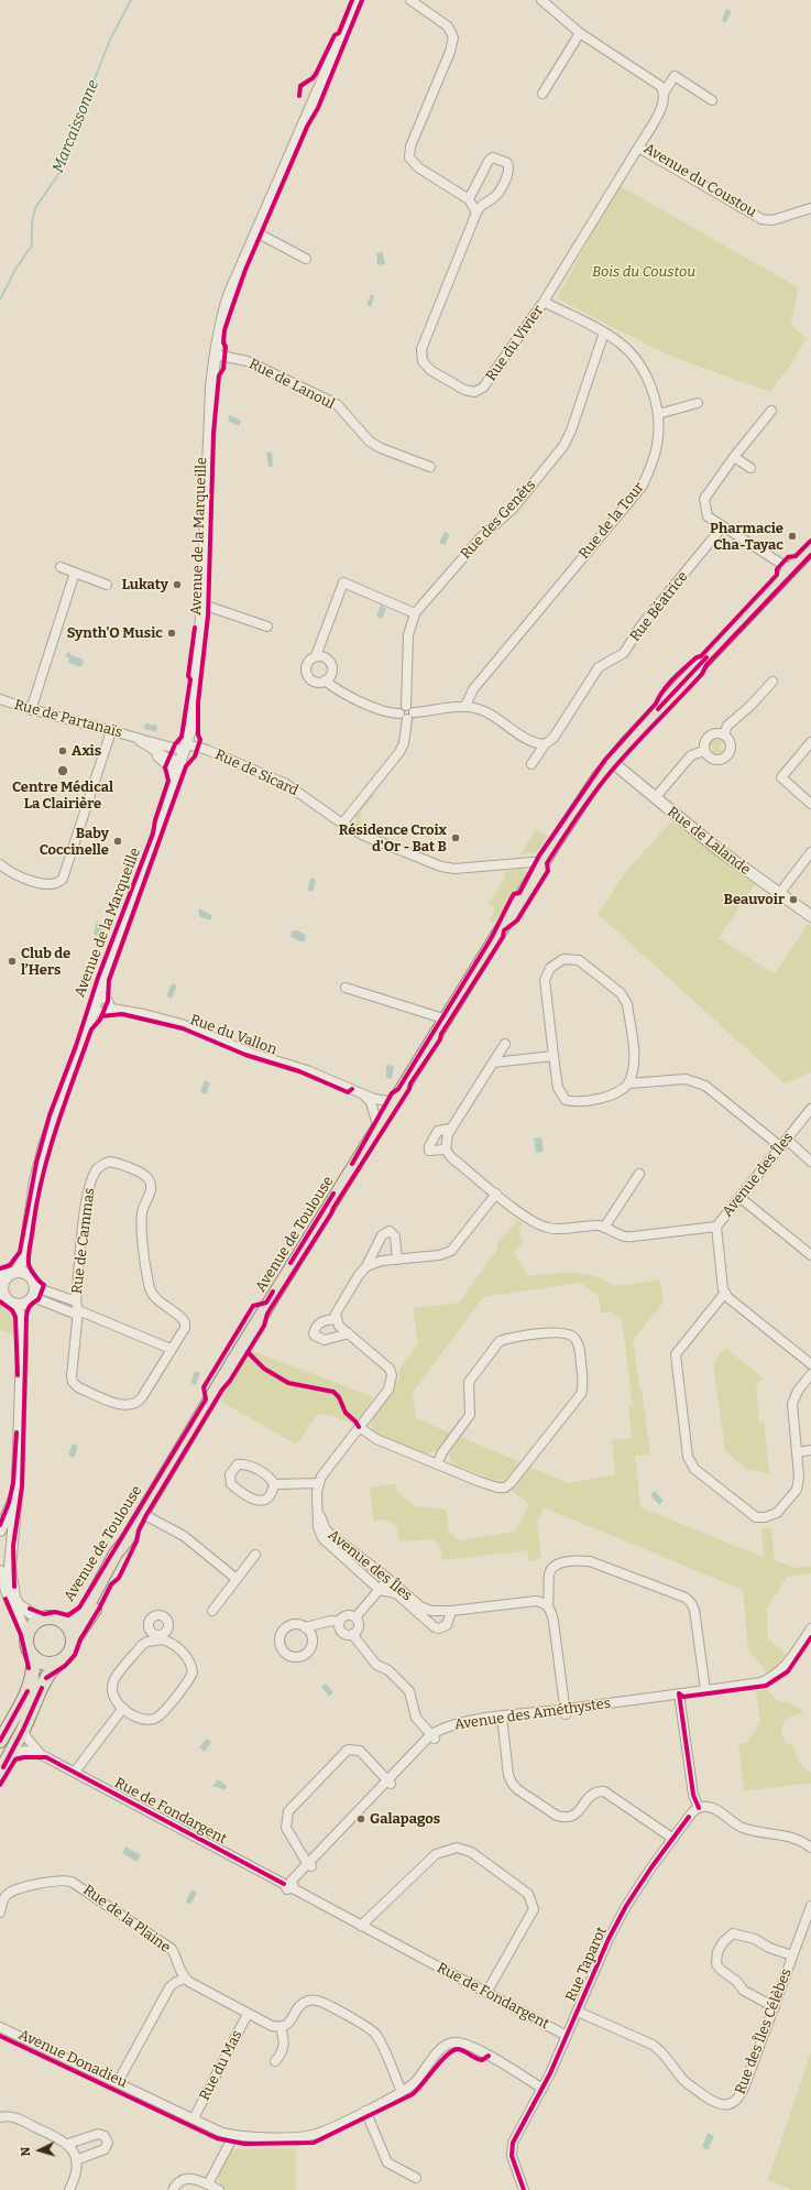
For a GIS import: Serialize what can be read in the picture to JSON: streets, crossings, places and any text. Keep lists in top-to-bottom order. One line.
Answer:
{"streets":{"main road":["Avenue de Toulouse"],"street":["Avenue du Coustou","Rue du Vivier","Rue de Lanoul","Rue des Genêts","Rue de la Tour","Avenue de la Marqueille","Rue Béatrice","Rue de Partanaïs","Rue de Sicard","Rue de Lalande","Rue du Vallon","Avenue des Îles","Rue de Cammas","Avenue des Améthystes","Rue de Fondargent","Rue de la Plaine","Rue Taparot","Rue des Îles Célèbes","Avenue Donadieu","Rue du Mas"]},"crossings":[["Avenue du Coustou","Rue du Vivier"],["Rue du Vivier","Rue de la Tour"],["Rue de Lanoul","Avenue de la Marqueille"],["Rue des Genêts","Rue de la Tour"],["Avenue de la Marqueille","Rue de Partanaïs"],["Avenue de la Marqueille","Rue de Sicard"],["Avenue de la Marqueille","Rue du Vallon"],["Avenue de la Marqueille","Rue de Cammas"],["Rue de Partanaïs","Rue de Sicard"],["Rue de Sicard","Avenue de Toulouse"],["Rue de Lalande","Avenue de Toulouse"],["Rue du Vallon","Avenue de Toulouse"],["Avenue des Améthystes","Rue de Fondargent"],["Rue de Fondargent","Rue Taparot"],["Rue de Fondargent","Avenue Donadieu"],["Rue Taparot","Rue des Îles Célèbes"],["Avenue Donadieu","Rue du Mas"]],"water":["Marcaissonne"],"parks":["Bois du Coustou"],"places":["Pharmacie Cha-Tayac","Lukaty","Synth'O Music","Axis","Centre Médical La Clairière","Résidence Croix d'Or - Bat B","Baby Coccinelle","Beauvoir","Club de l’Hers","Galapagos"],"north":"left"}
